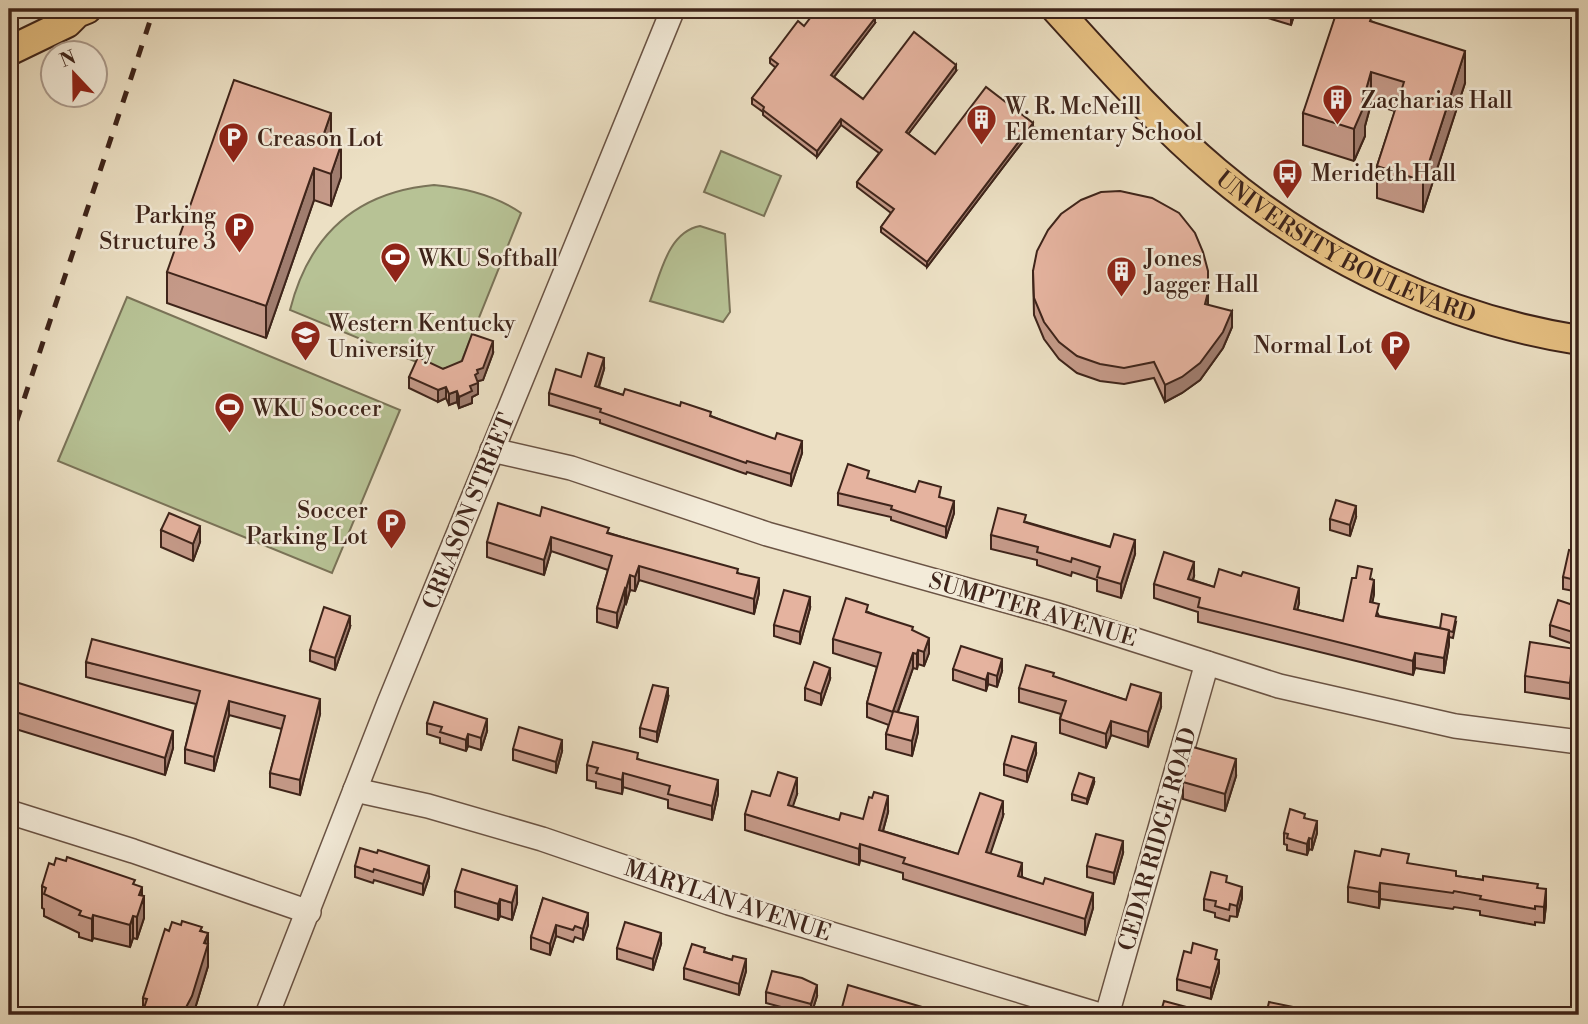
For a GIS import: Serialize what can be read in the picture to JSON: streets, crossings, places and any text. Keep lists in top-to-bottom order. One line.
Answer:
{"streets":{"main road":["UNIVERSITY BOULEVARD"],"street":["CREASON STREET","SUMPTER AVENUE","CEDAR RIDGE ROAD","MARYLAN AVENUE"]},"crossings":[["CREASON STREET","SUMPTER AVENUE"],["CREASON STREET","MARYLAN AVENUE"],["SUMPTER AVENUE","CEDAR RIDGE ROAD"]],"places":{"building":["Zacharias Hall","W. R. McNeill Elementary School","Jones Jagger Hall"],"parking":["Creason Lot","Parking Structure 3","Normal Lot","Soccer Parking Lot"],"bus stop":["Merideth Hall"],"sports":["WKU Softball","WKU Soccer"],"school or university":["Western Kentucky University"]},"north":"top"}
